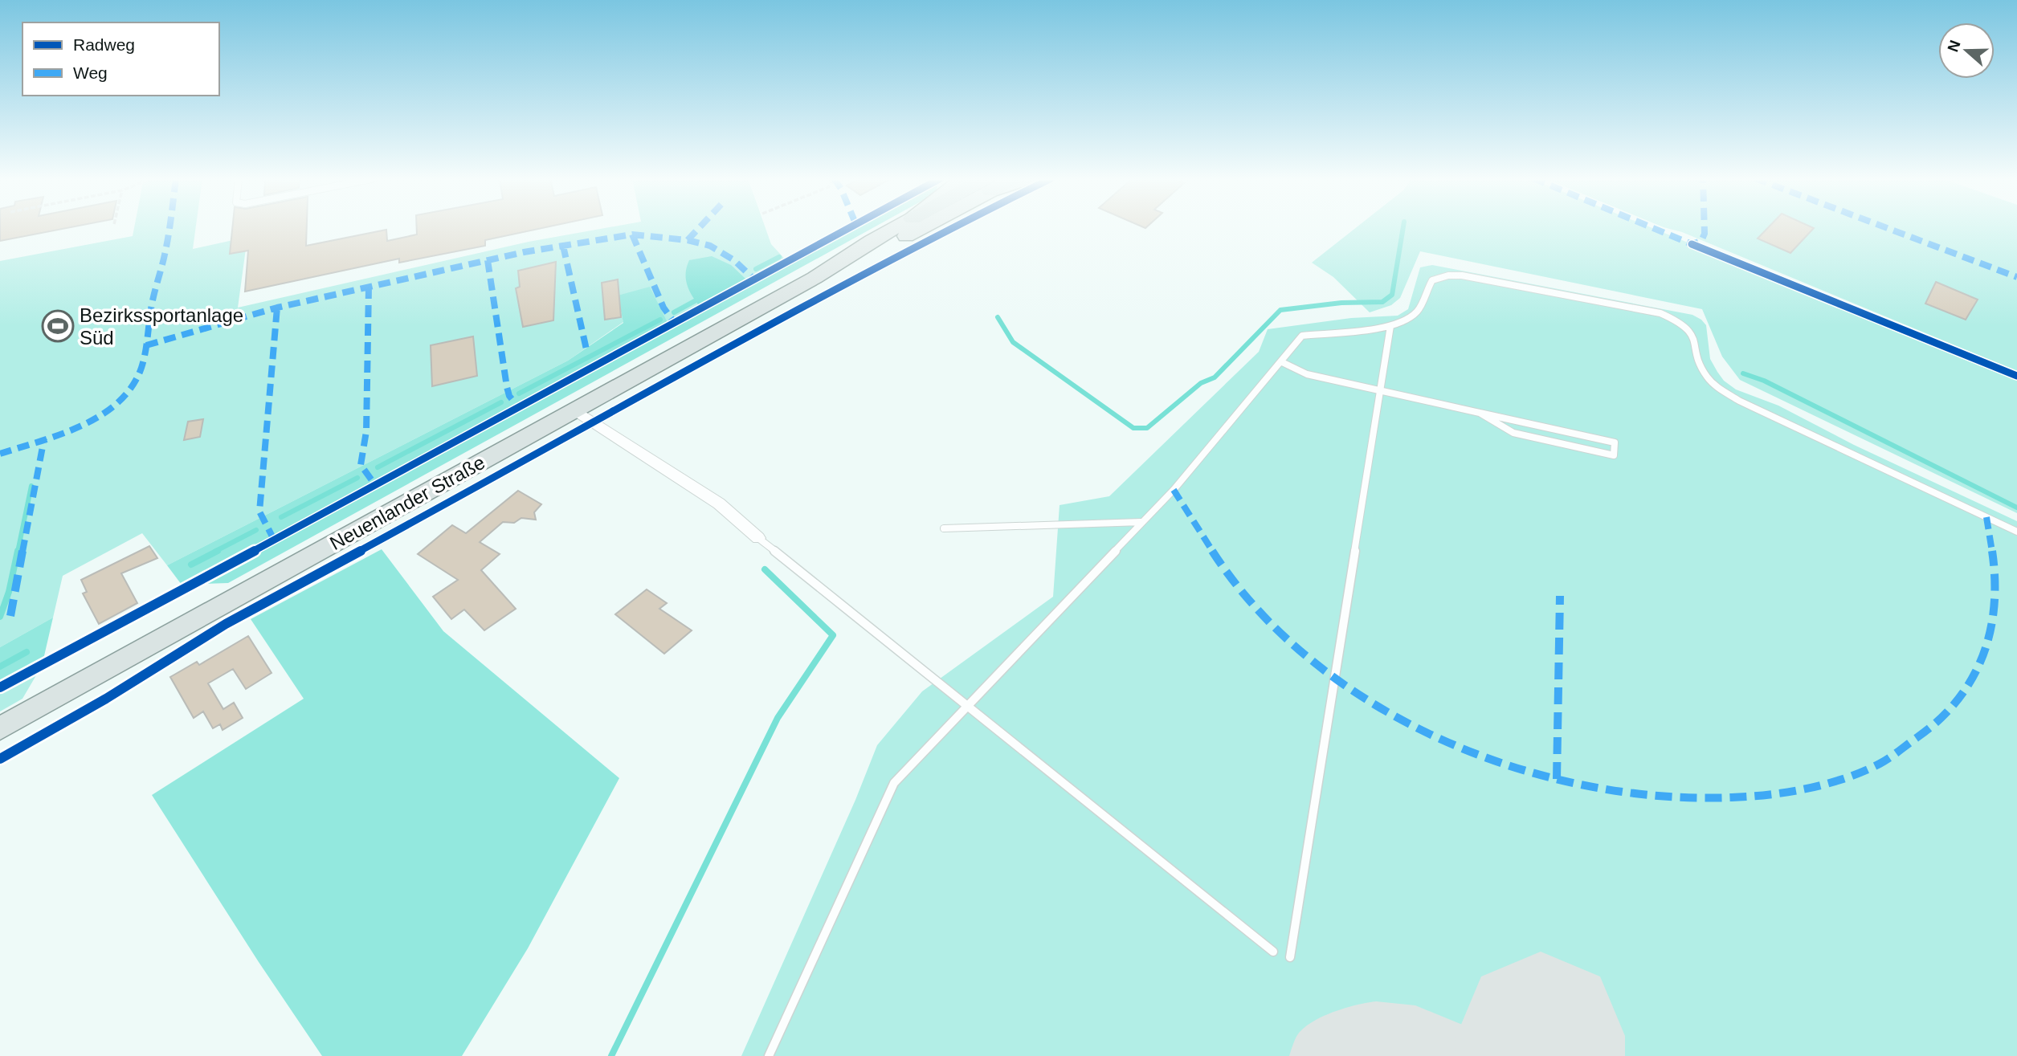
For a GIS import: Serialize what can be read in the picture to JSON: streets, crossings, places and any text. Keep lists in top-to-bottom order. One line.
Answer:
{"streets":{"main road":["Neuenlander Straße"]},"places":{"sports":["Bezirkssportanlage Süd"]},"legend":["Radweg","Weg"],"north":"left"}
